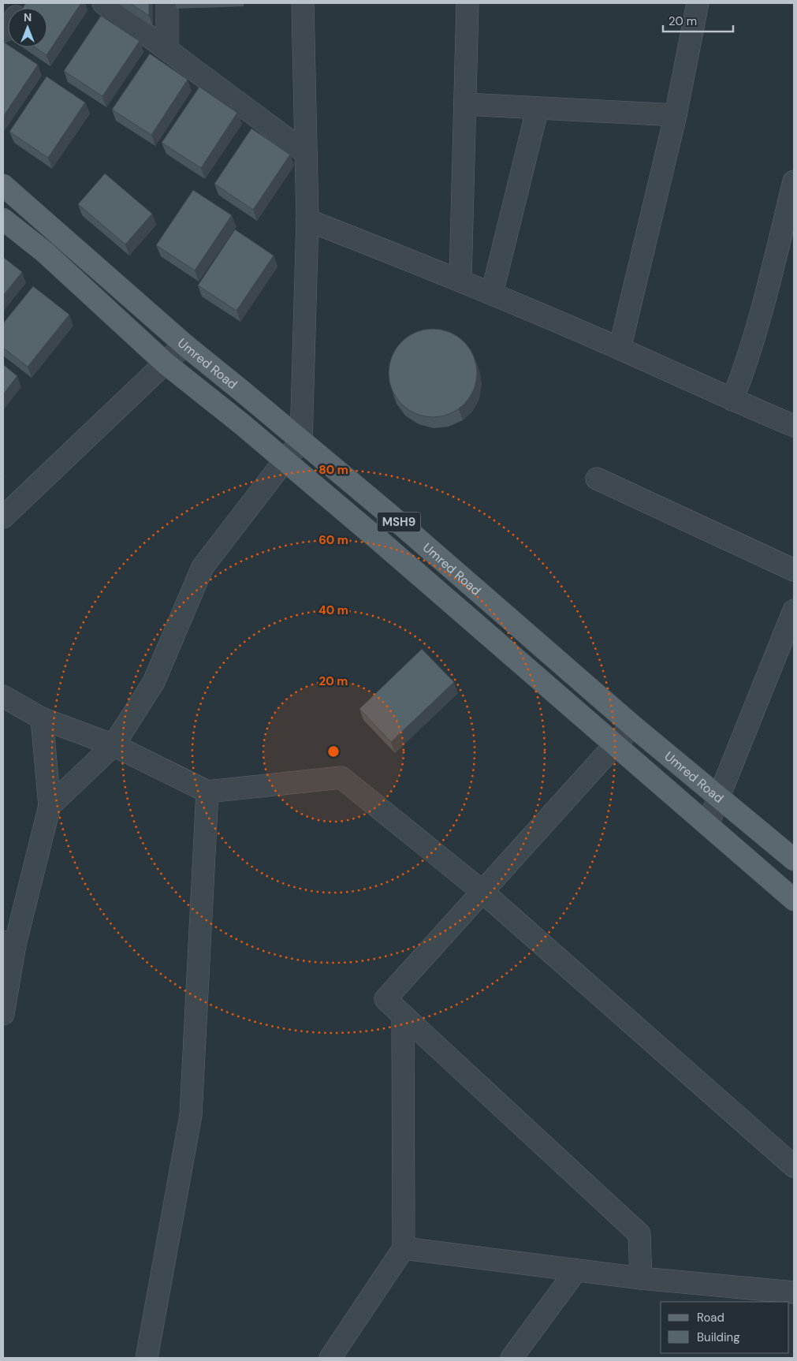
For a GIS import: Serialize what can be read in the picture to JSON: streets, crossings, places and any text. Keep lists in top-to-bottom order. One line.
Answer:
{"streets":{"main road":["Umred Road","MSH9"]},"legend":["Road","Building"],"scale_bar":"20 m","north":"top","rings":["80 m","60 m","40 m","20 m"]}
